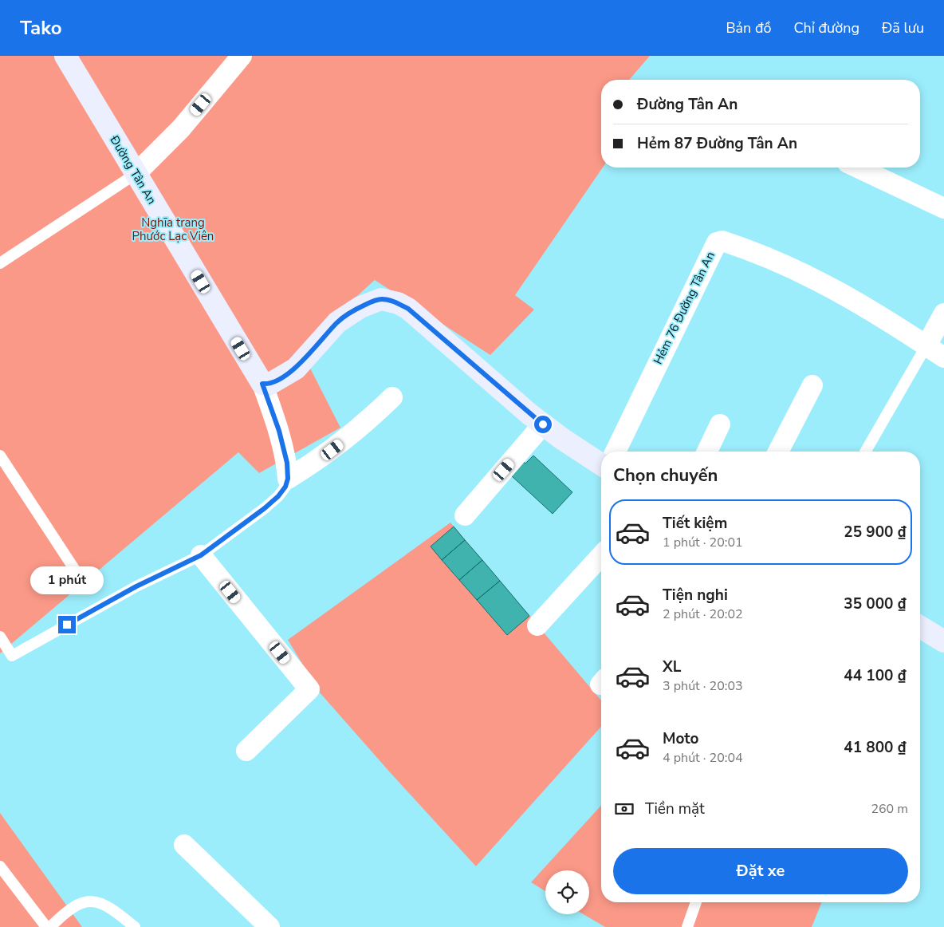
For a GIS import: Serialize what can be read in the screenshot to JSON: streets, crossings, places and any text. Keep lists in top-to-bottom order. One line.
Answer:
{"streets":{"street":["Đường Tân An","Hẻm 76 Đường Tân An"]},"parks":["Nghĩa trang Phước Lạc Viên"],"page":{"header":"Tako","nav":["Bản đồ","Chỉ đường","Đã lưu"],"banner":["Đường Tân An","Hẻm 87 Đường Tân An"],"heading":"Chọn chuyến","list":[{"name":"Tiết kiệm","note":"1 phút · 20:01","value":"25 900 ₫"},{"name":"Tiện nghi","note":"2 phút · 20:02","value":"35 000 ₫"},{"name":"XL","note":"3 phút · 20:03","value":"44 100 ₫"},{"name":"Moto","note":"4 phút · 20:04","value":"41 800 ₫"}],"bubble":"1 phút","pay":["Tiền mặt","260 m"],"buttons":"Đặt xe"}}
